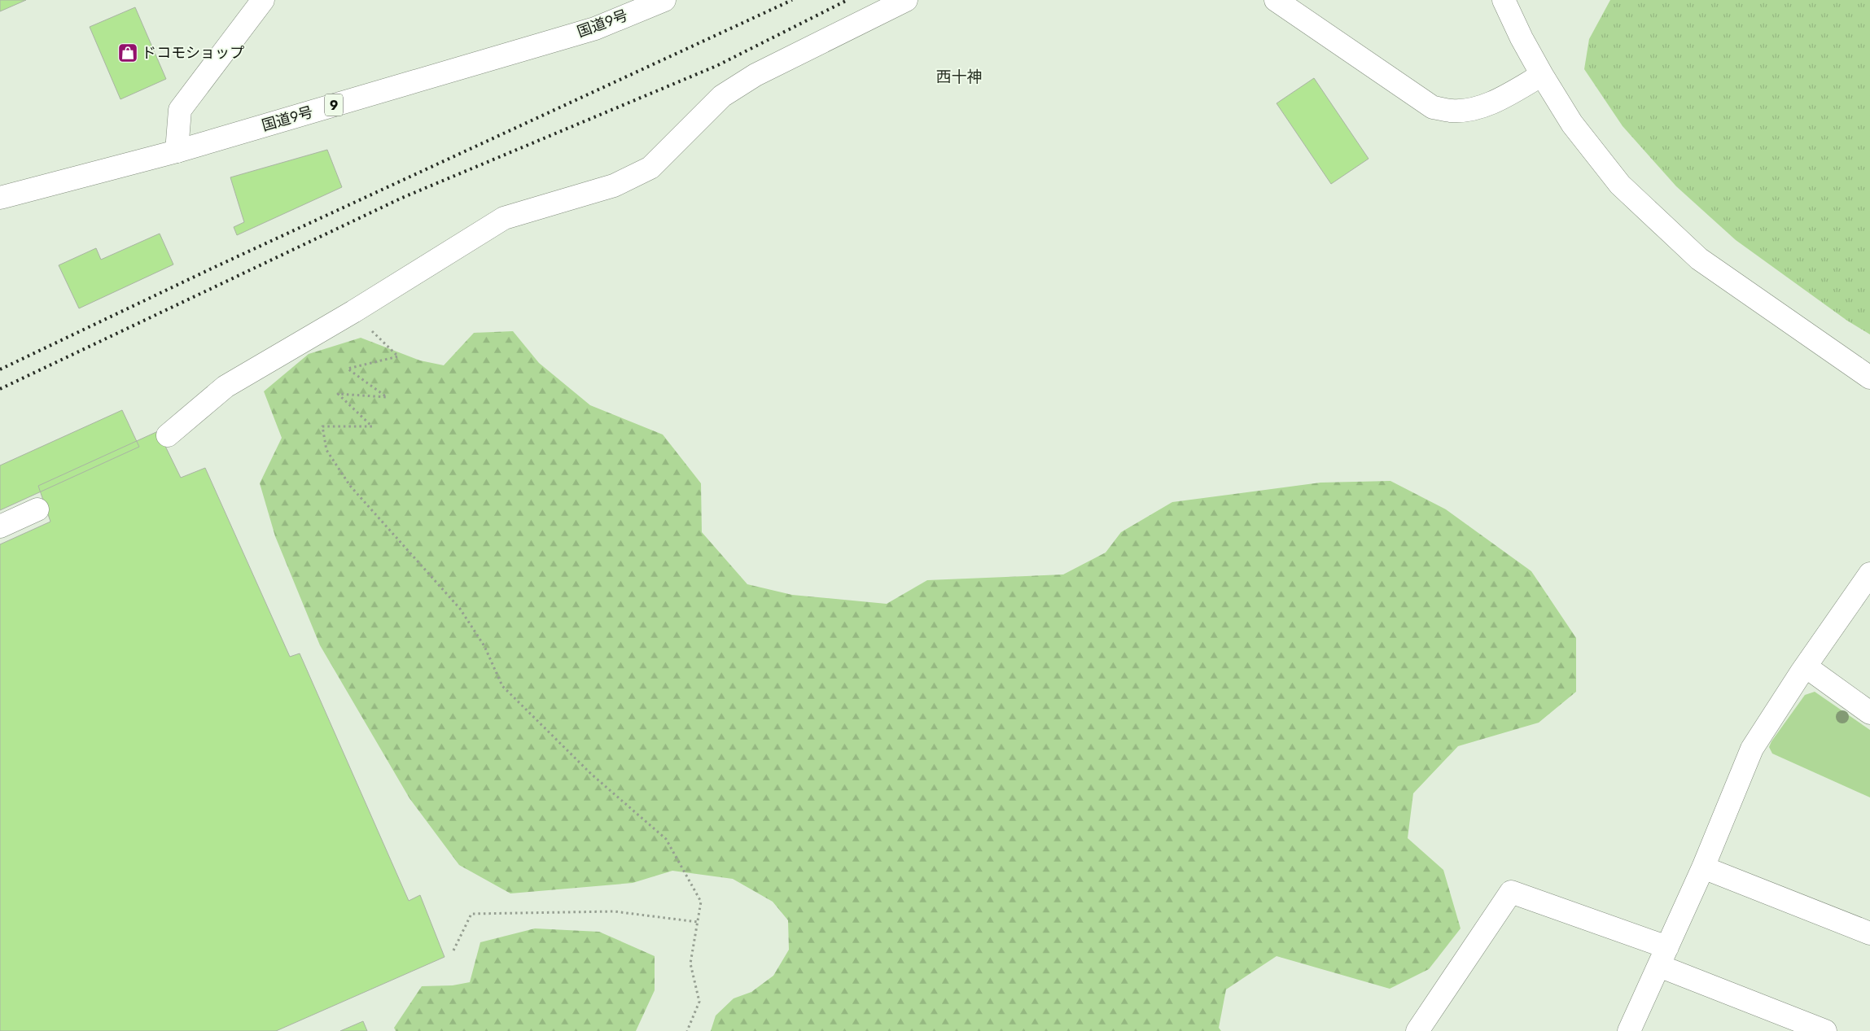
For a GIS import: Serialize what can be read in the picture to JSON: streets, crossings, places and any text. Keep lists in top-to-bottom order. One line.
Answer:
{"streets":{"main road":["国道9号","9"]},"districts":["西十神"],"places":{"shop":["ドコモショップ"]}}
